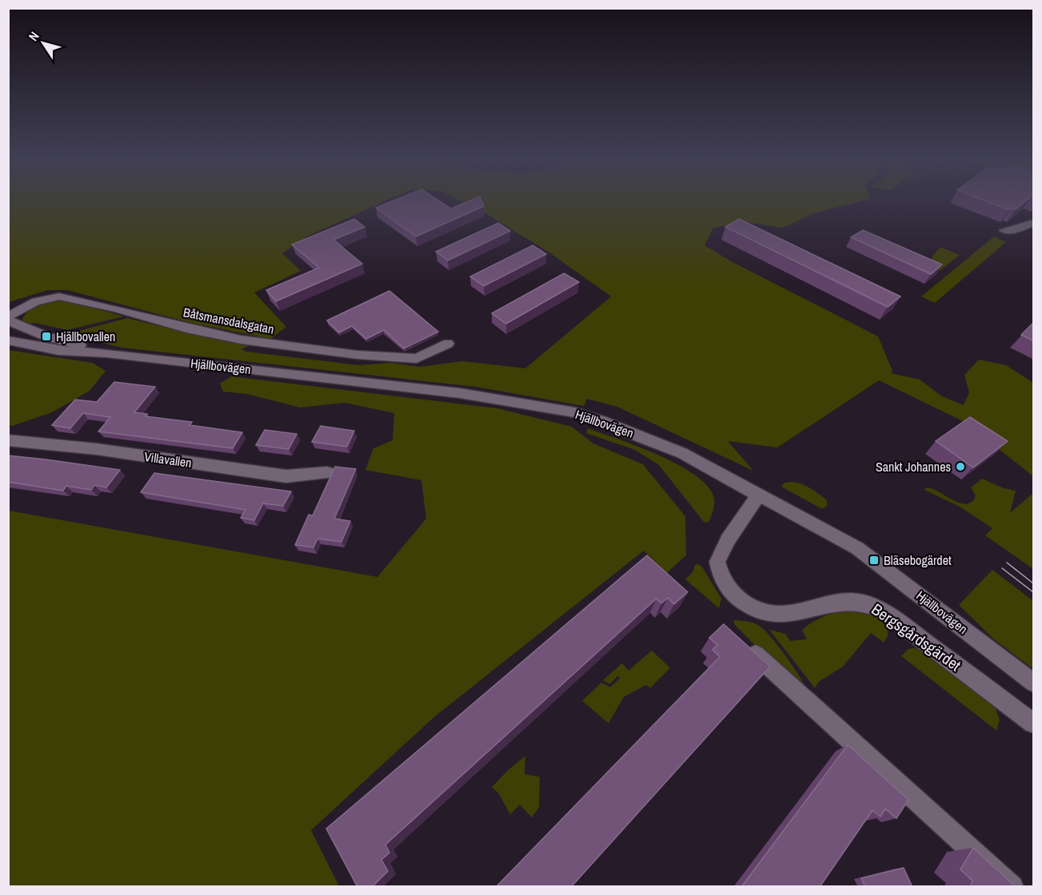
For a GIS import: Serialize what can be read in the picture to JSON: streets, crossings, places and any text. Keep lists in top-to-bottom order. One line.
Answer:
{"streets":{"street":["Båtsmansdalsgatan","Hjällbovägen","Villavallen","Bergsgårdsgärdet"]},"crossings":[["Hjällbovägen","Bergsgårdsgärdet"]],"places":{"transit":["Hjällbovallen","Bläsebogärdet"],"other":["Sankt Johannes"]},"north":"top left"}
